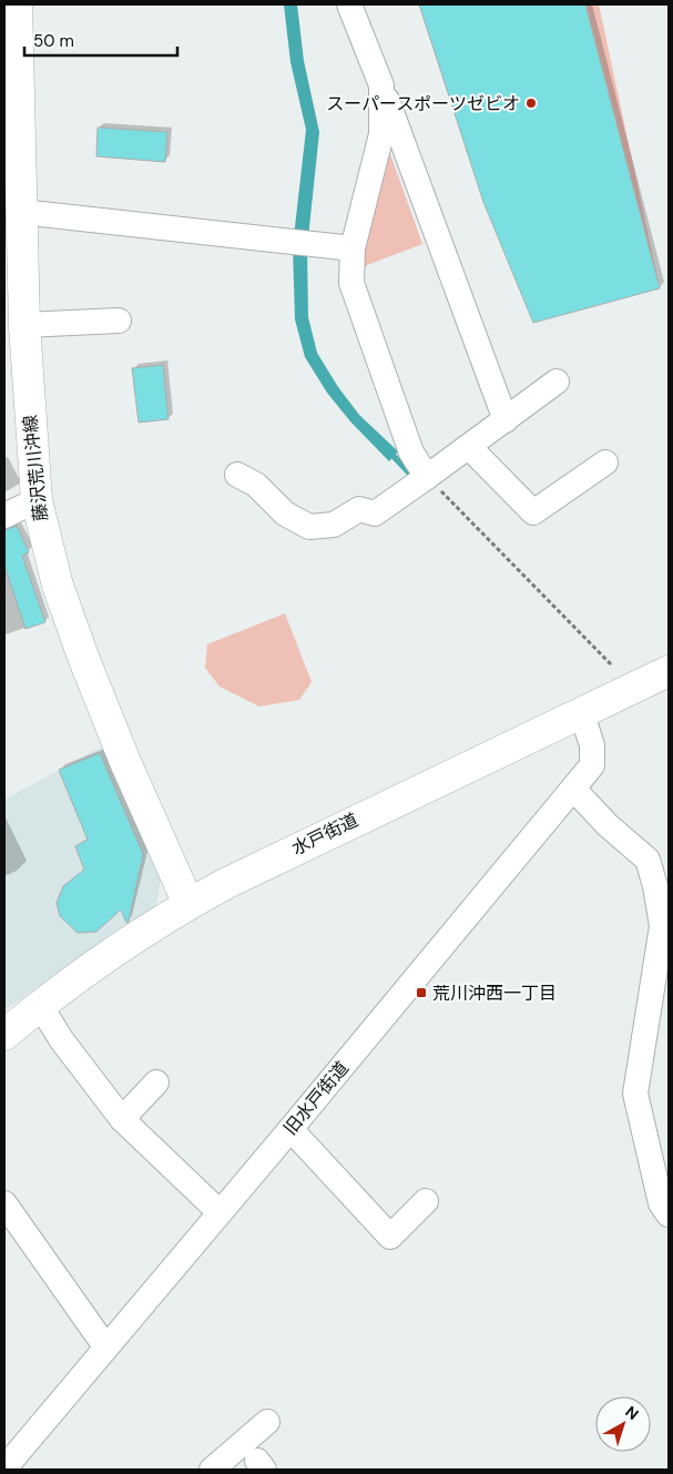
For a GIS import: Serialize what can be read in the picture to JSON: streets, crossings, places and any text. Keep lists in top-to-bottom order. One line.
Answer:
{"streets":{"main road":["藤沢荒川沖線","水戸街道"],"street":["旧水戸街道"]},"crossings":[["藤沢荒川沖線","水戸街道"],["水戸街道","旧水戸街道"]],"places":{"other":["スーパースポーツゼビオ"],"transit":["荒川沖西一丁目"]},"scale_bar":"50 m","north":"top right"}
